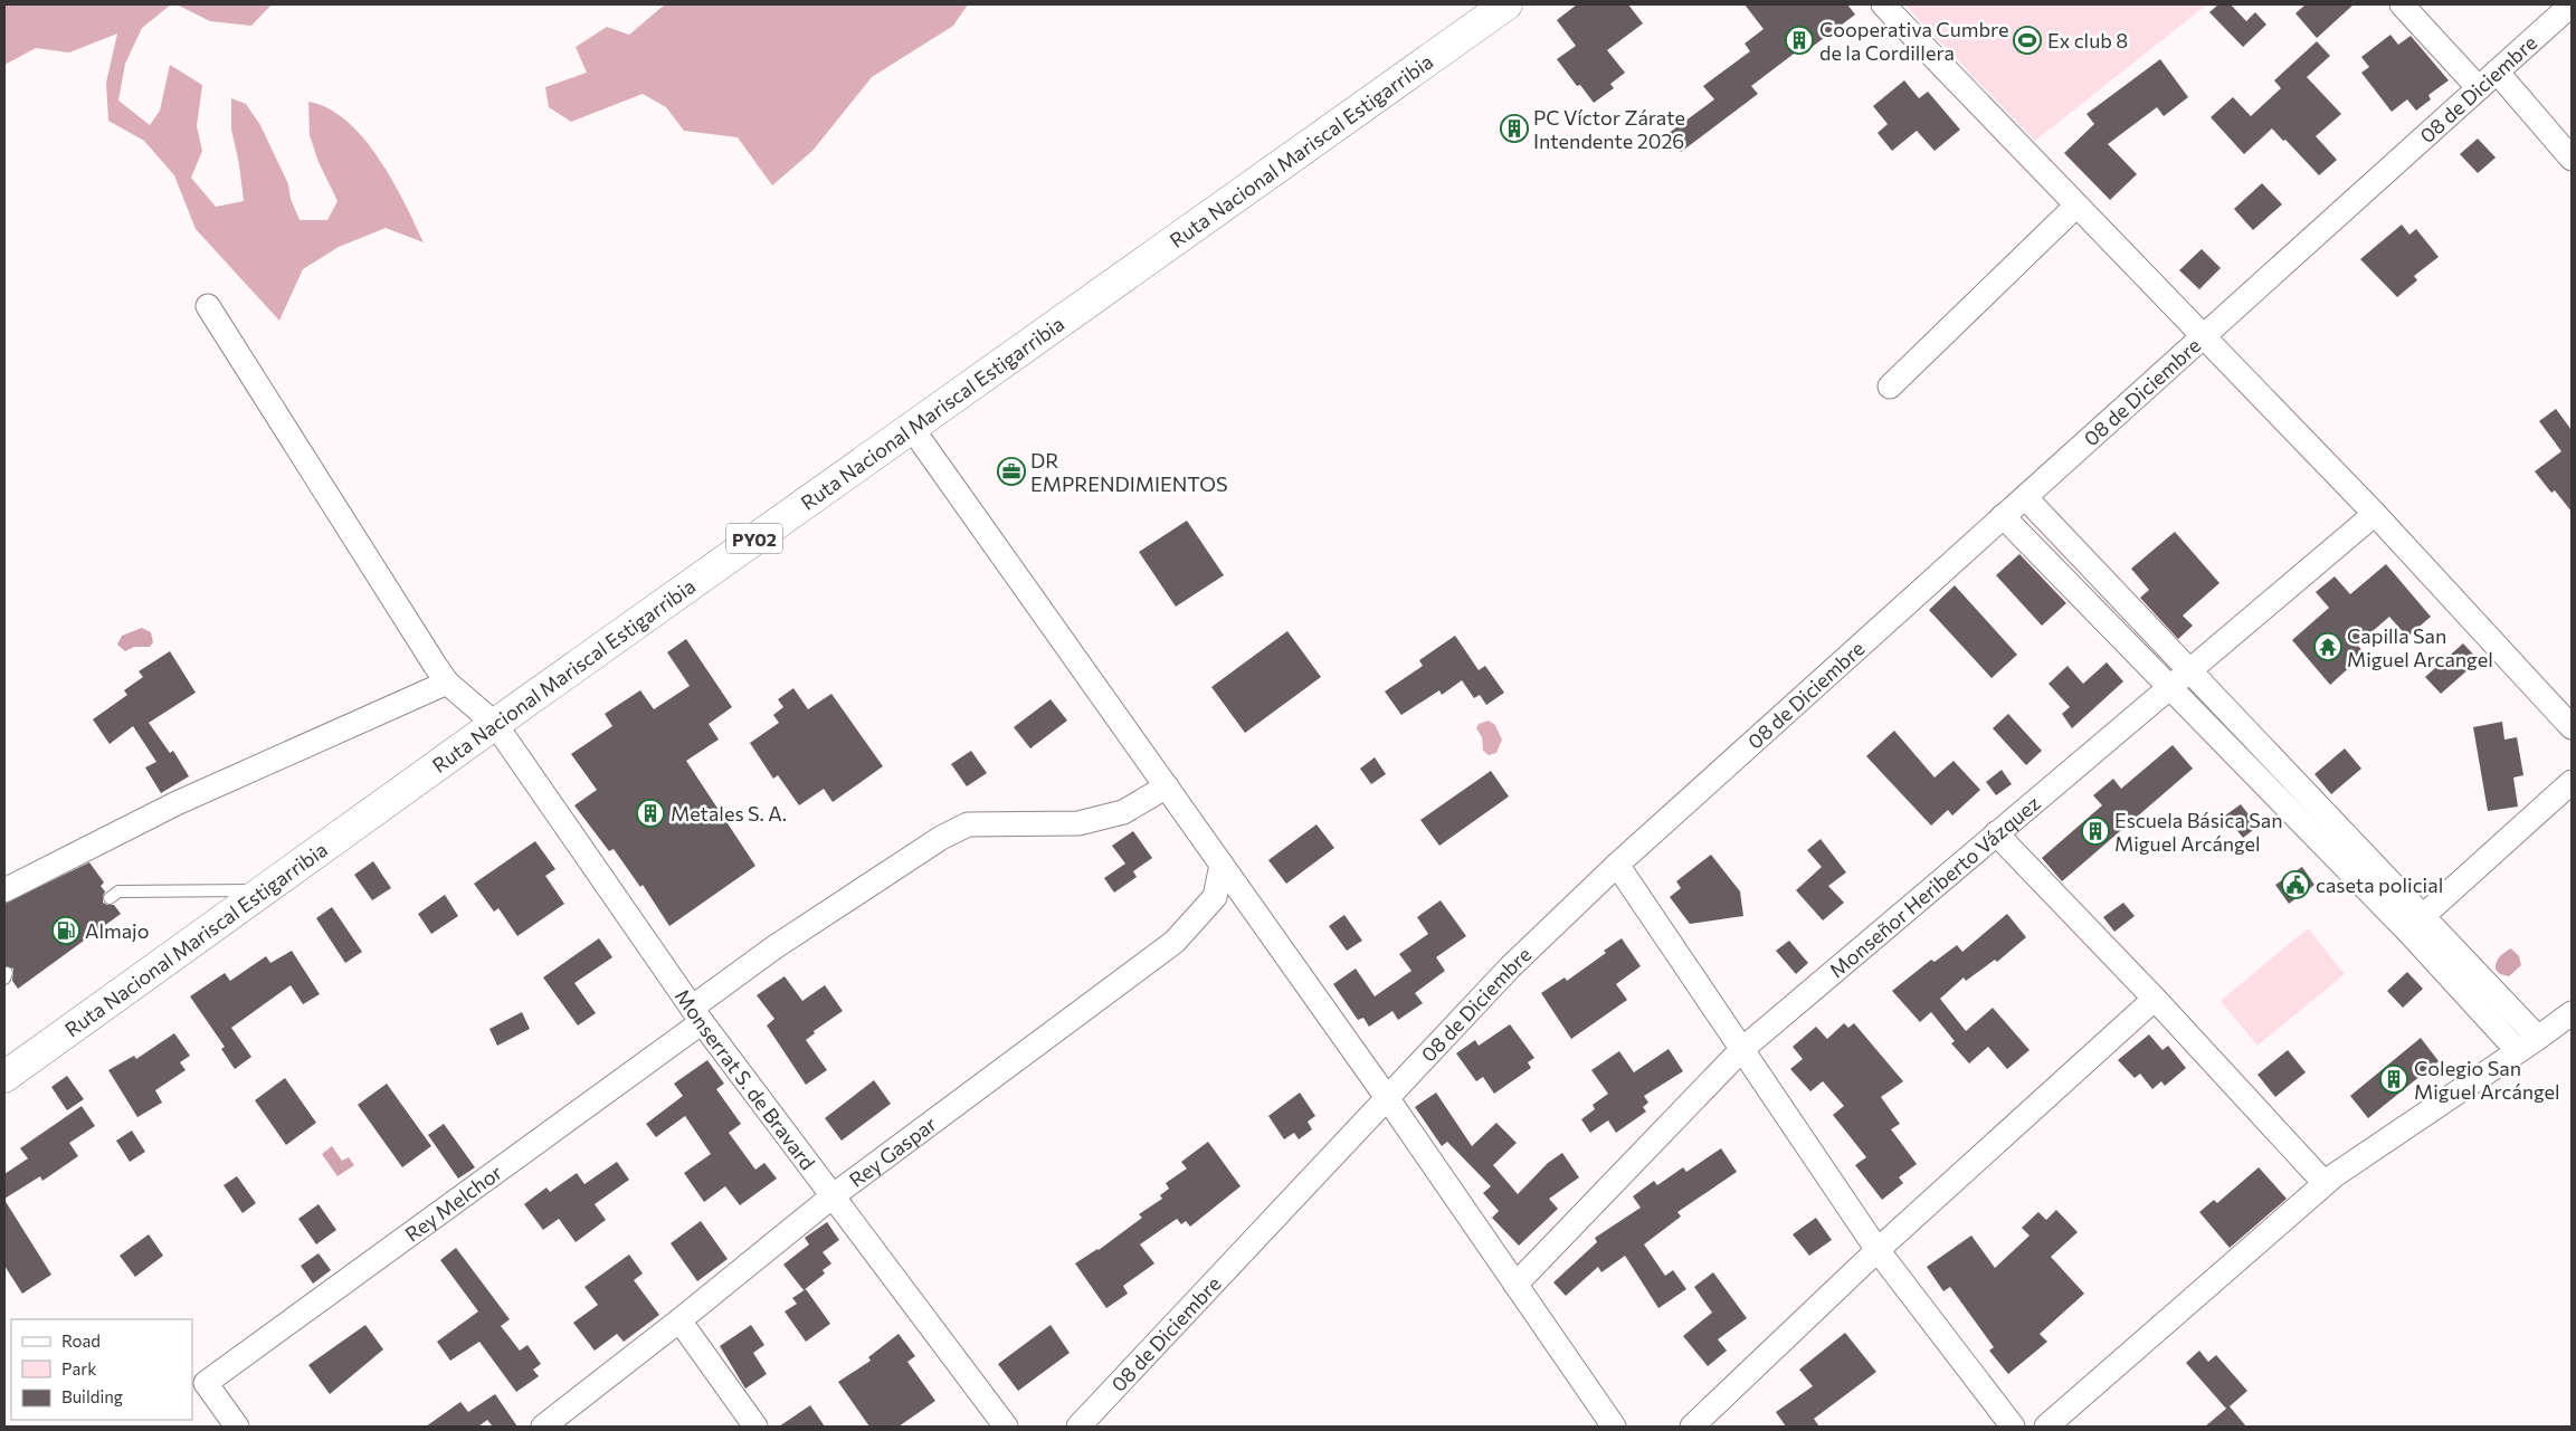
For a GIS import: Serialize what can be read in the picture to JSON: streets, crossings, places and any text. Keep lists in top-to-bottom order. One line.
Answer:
{"streets":{"main road":["Ruta Nacional Mariscal Estigarribia","PY02"],"street":["08 de Diciembre","Monseñor Heriberto Vázquez","Monserrat S. de Bravard","Rey Gaspar","Rey Melchor"]},"crossings":[["Ruta Nacional Mariscal Estigarribia","Monserrat S. de Bravard"],["Monserrat S. de Bravard","Rey Gaspar"],["Monserrat S. de Bravard","Rey Melchor"]],"places":{"building":["Cooperativa Cumbre de la Cordillera","PC Víctor Zárate Intendente 2026","Metales S. A.","Escuela Básica San Miguel Arcángel","Colegio San Miguel Arcángel"],"sports":["Ex club 8"],"office":["DR EMPRENDIMIENTOS"],"temple":["Capilla San Miguel Arcangel"],"public building":["caseta policial"],"fuel station":["Almajo"]},"legend":["Road","Park","Building"]}
